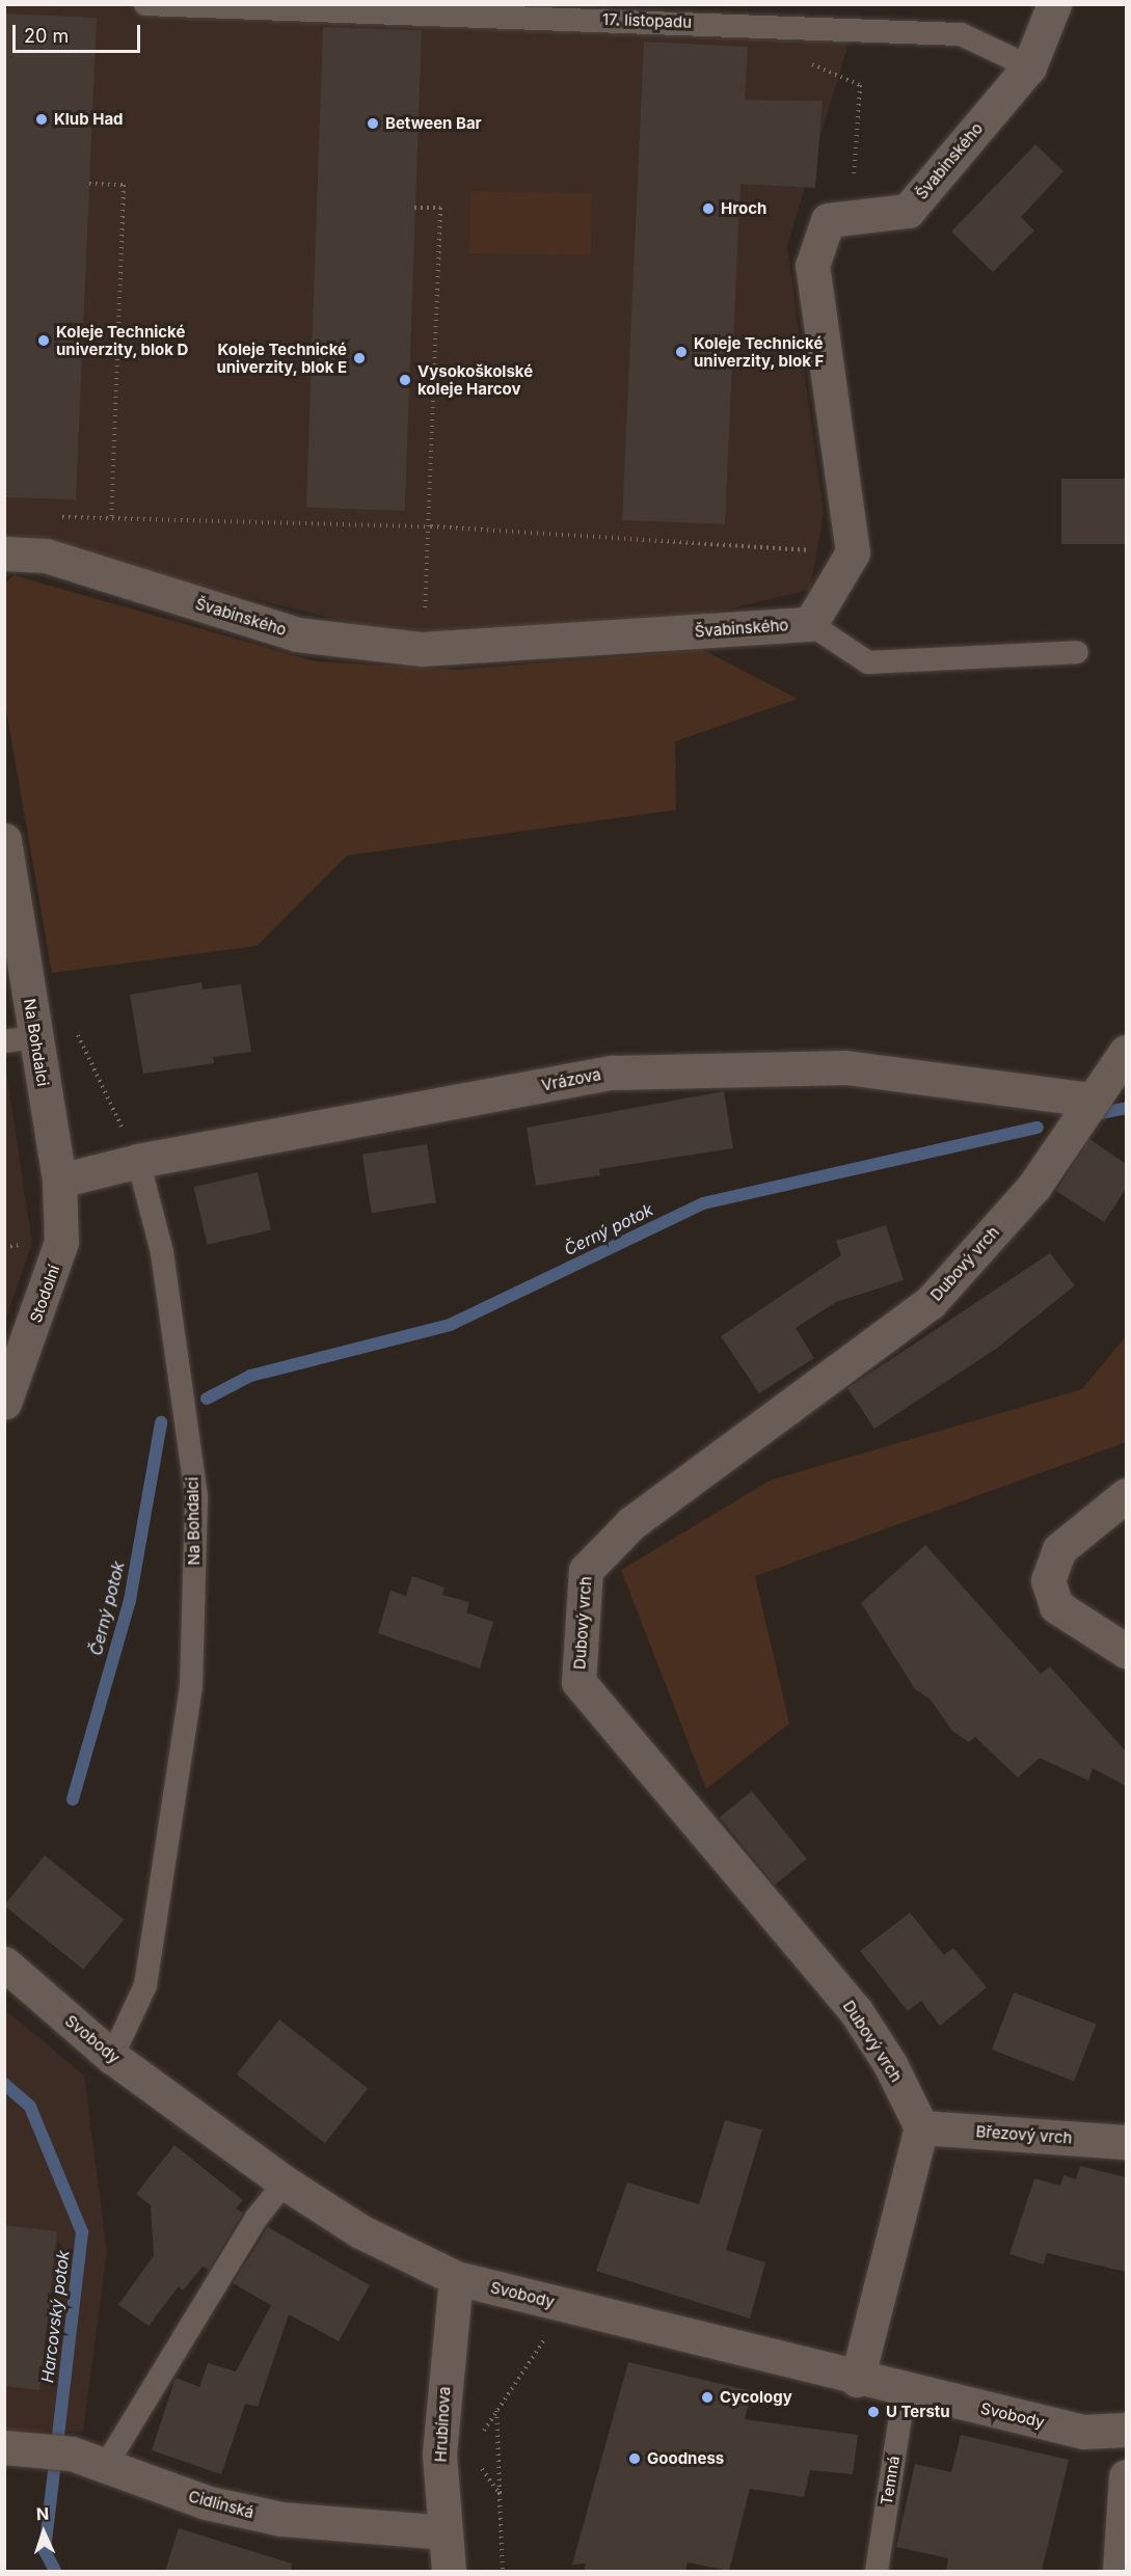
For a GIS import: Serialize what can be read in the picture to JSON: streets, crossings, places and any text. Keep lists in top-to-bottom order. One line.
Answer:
{"streets":{"street":["Švabinského","Na Bohdalci","Vrázova","Dubový vrch","Stodolní","Svobody","Březový vrch","Hrubínova","Cidlinská"],"lane":["17. listopadu","Temná"]},"crossings":[["17. listopadu","Švabinského"],["Na Bohdalci","Vrázova"],["Na Bohdalci","Stodolní"],["Na Bohdalci","Svobody"],["Vrázova","Dubový vrch"],["Vrázova","Stodolní"],["Dubový vrch","Březový vrch"],["Svobody","Hrubínova"],["Svobody","Temná"],["Hrubínova","Cidlinská"]],"water":["Černý potok","Harcovský potok"],"places":["Klub Had","Between Bar","Hroch","Koleje Technické univerzity, blok D","Koleje Technické univerzity, blok F","Koleje Technické univerzity, blok E","Vysokoškolské koleje Harcov","Cycology","U Terstu","Goodness"],"scale_bar":"20 m","north":"top"}
